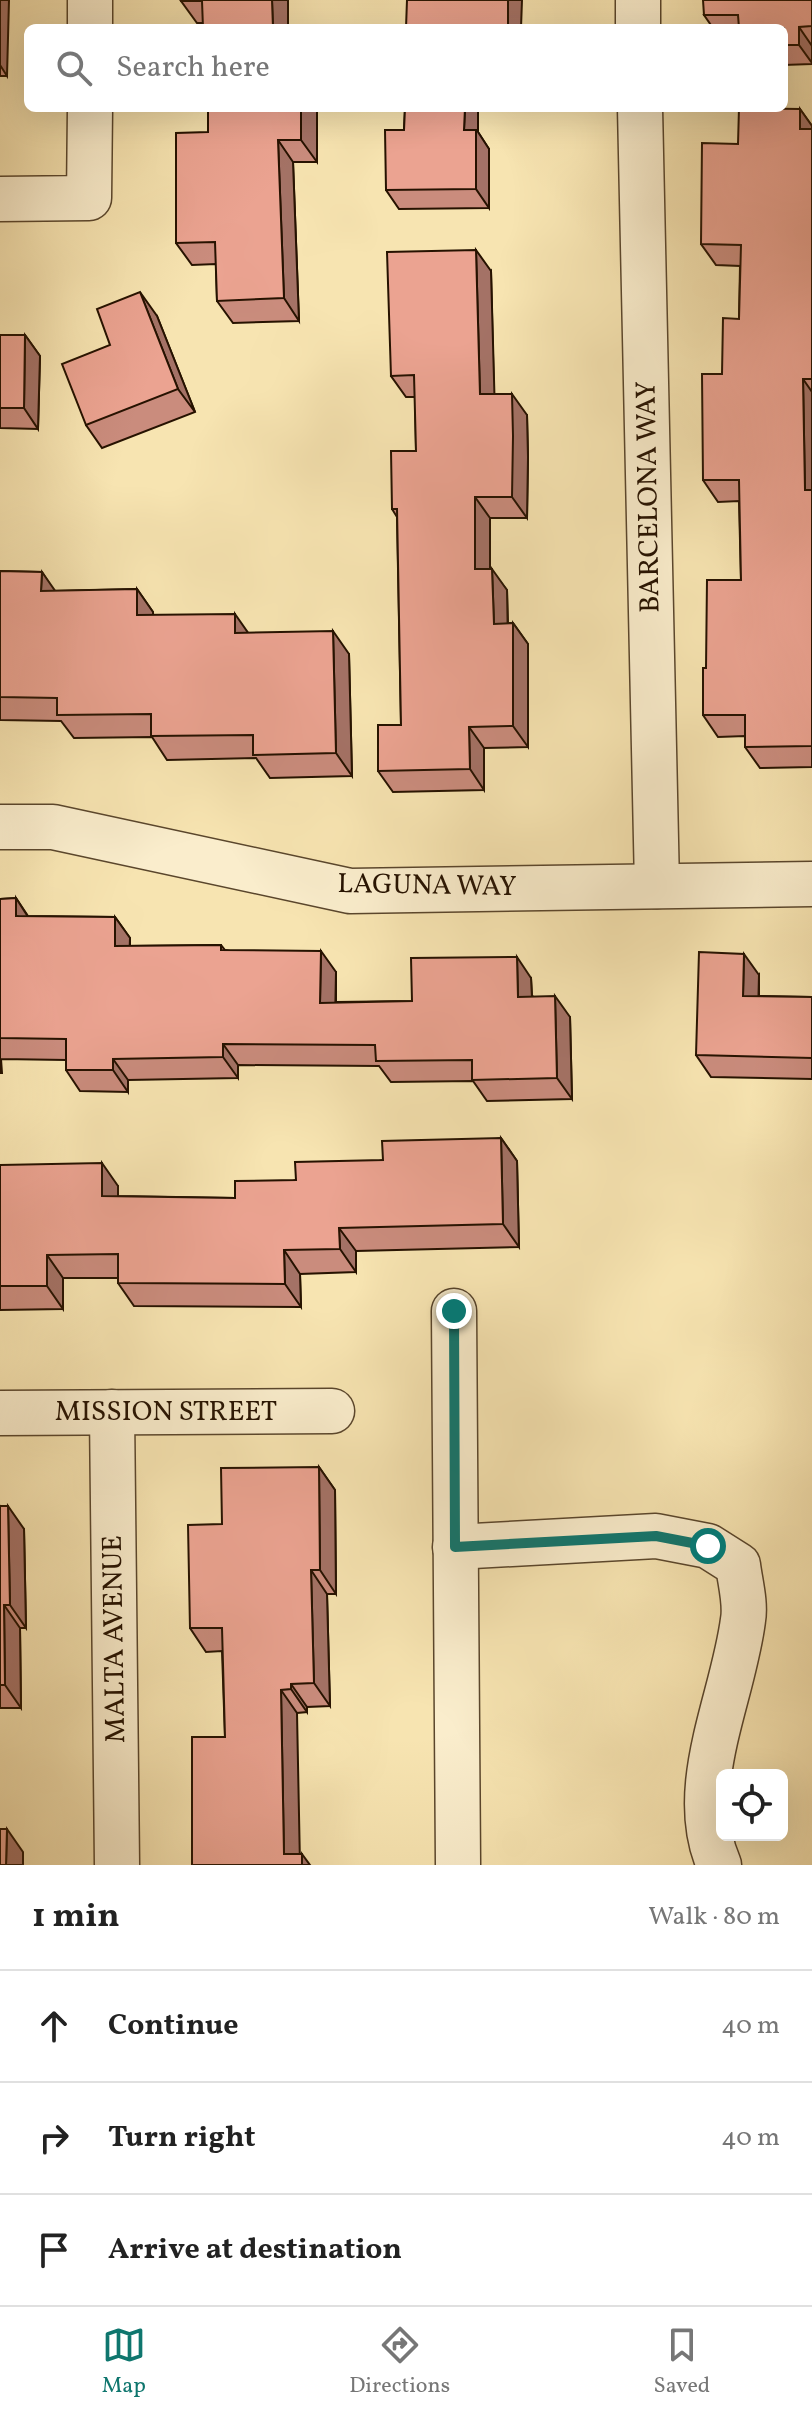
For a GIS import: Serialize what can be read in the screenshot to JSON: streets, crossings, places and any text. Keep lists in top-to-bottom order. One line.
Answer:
{"streets":{"street":["BARCELONA WAY","LAGUNA WAY","MISSION STREET","MALTA AVENUE"]},"crossings":[["BARCELONA WAY","LAGUNA WAY"],["MISSION STREET","MALTA AVENUE"]],"page":{"search":"Search here","heading":["1 min","Walk · 80 m"],"list":[["Continue","40 m"],["Turn right","40 m"],"Arrive at destination"],"nav":["Map","Directions","Saved"]}}
